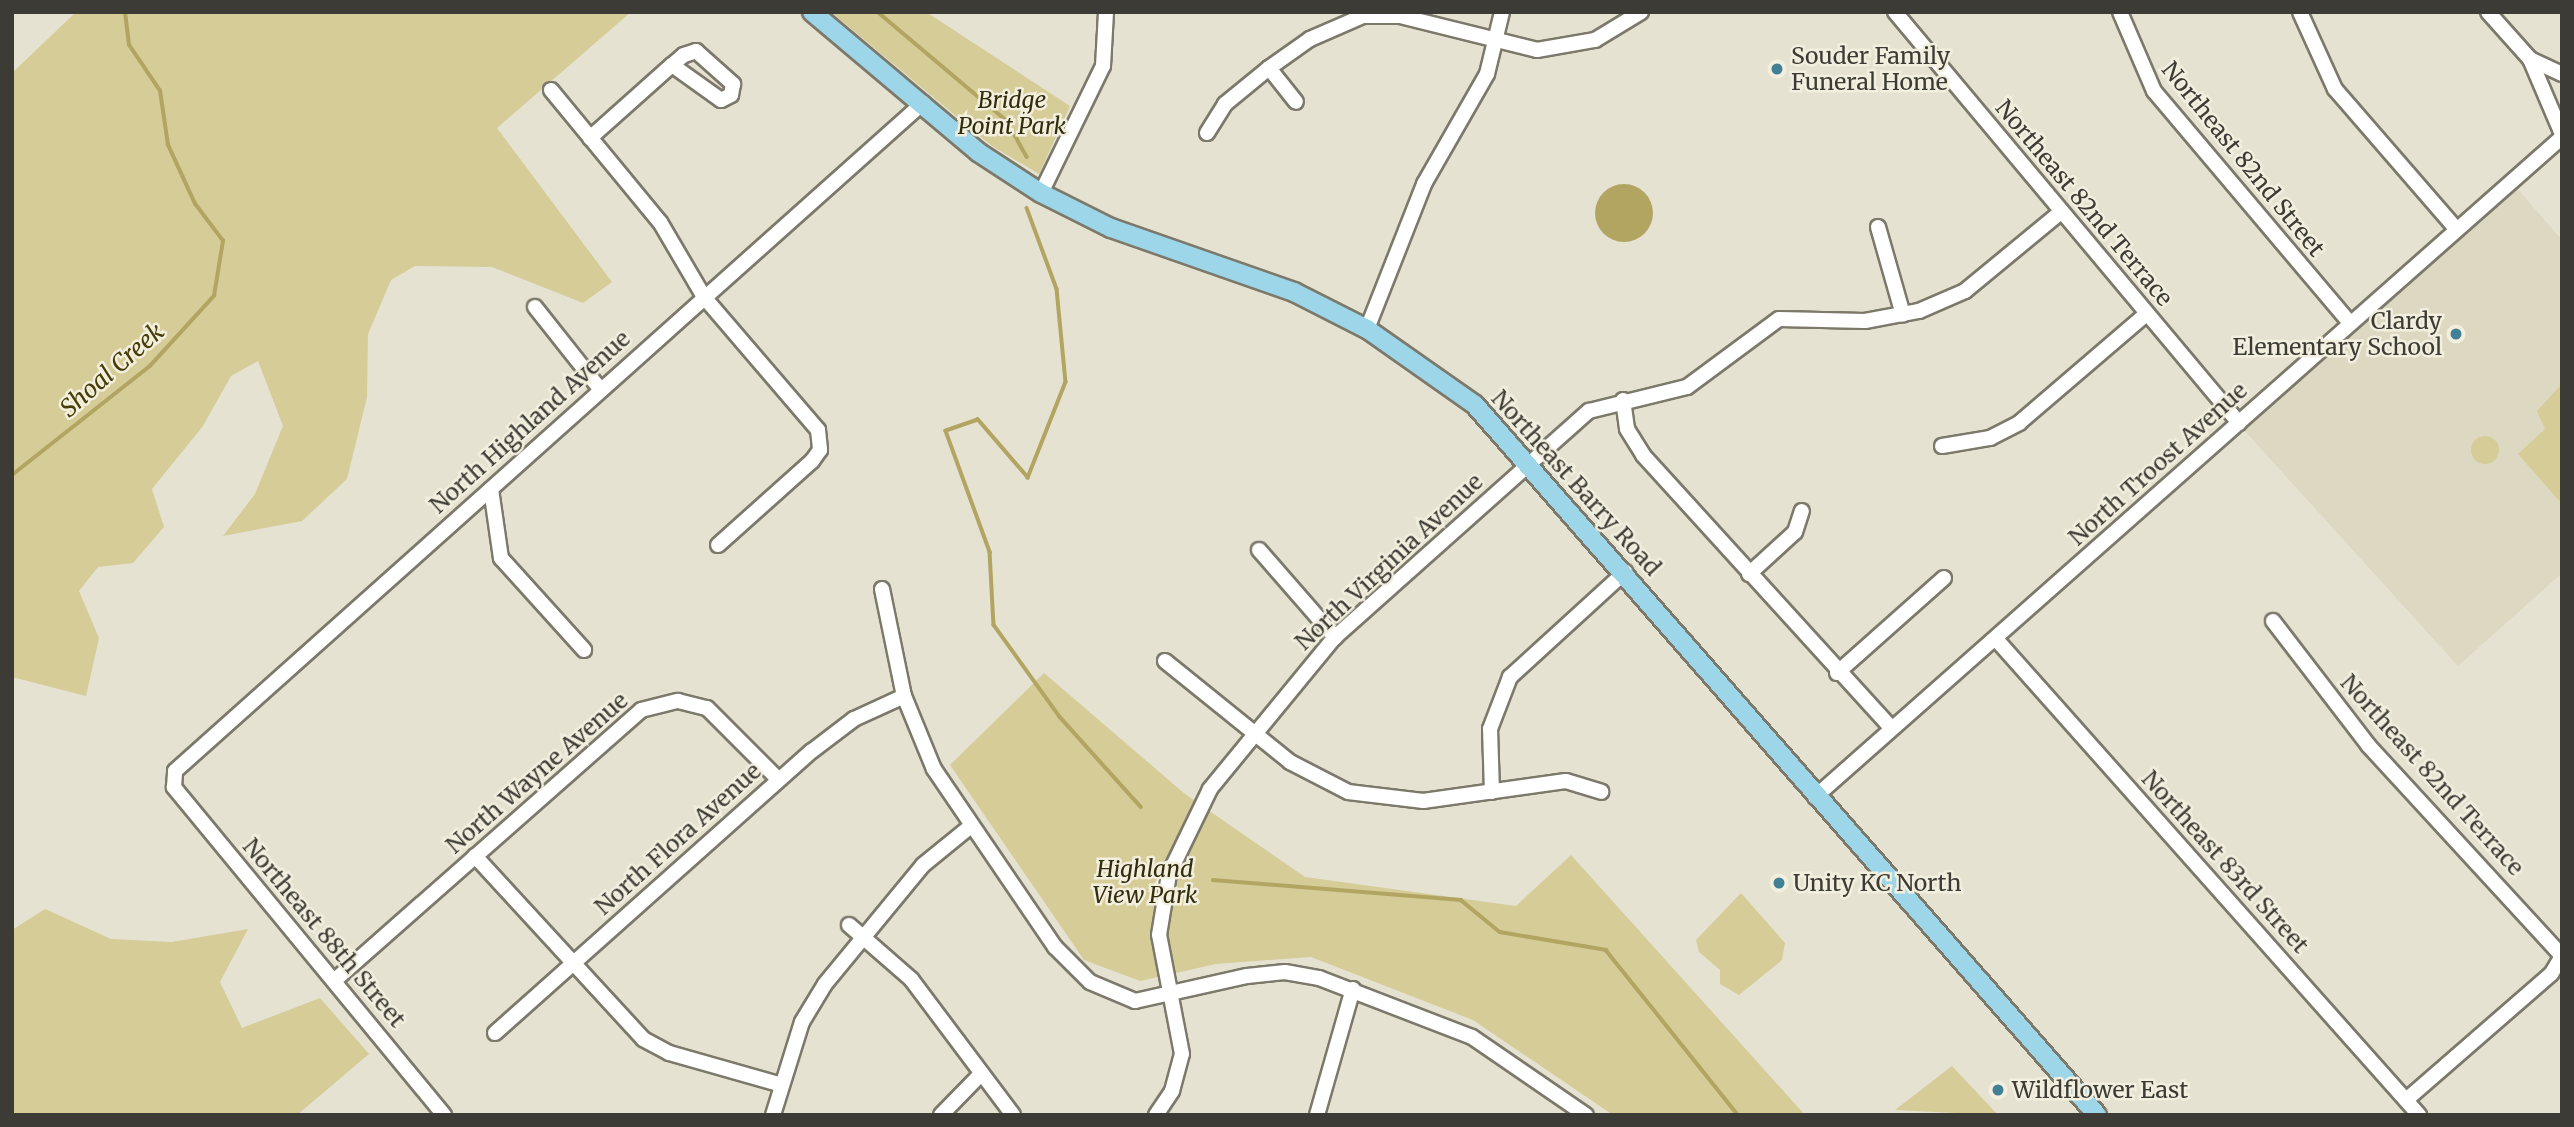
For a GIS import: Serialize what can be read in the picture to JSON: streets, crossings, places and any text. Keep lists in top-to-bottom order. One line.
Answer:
{"streets":{"main road":["Northeast Barry Road"],"street":["Northeast 82nd Street","Northeast 82nd Terrace","North Highland Avenue","North Troost Avenue","North Virginia Avenue","North Wayne Avenue","North Flora Avenue","Northeast 83rd Street","Northeast 88th Street"]},"crossings":[["Northeast 82nd Street","North Troost Avenue"],["Northeast 82nd Terrace","North Troost Avenue"],["Northeast 82nd Terrace","North Virginia Avenue"],["North Highland Avenue","Northeast Barry Road"],["North Highland Avenue","Northeast 88th Street"],["North Troost Avenue","Northeast Barry Road"],["North Troost Avenue","Northeast 83rd Street"],["Northeast Barry Road","North Virginia Avenue"],["North Wayne Avenue","North Flora Avenue"],["North Wayne Avenue","Northeast 88th Street"]],"water":["Shoal Creek"],"parks":["Bridge Point Park","Highland View Park"],"places":["Souder Family Funeral Home","Clardy Elementary School","Unity KC North","Wildflower East"]}
